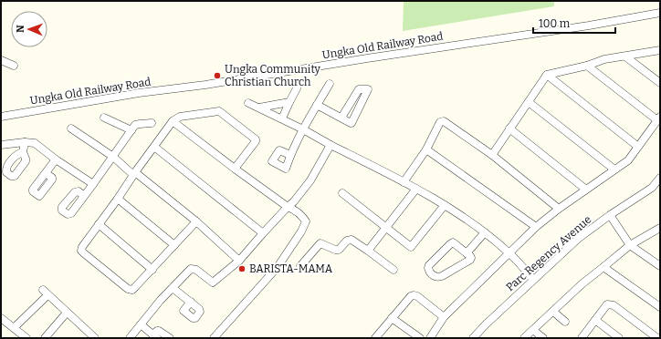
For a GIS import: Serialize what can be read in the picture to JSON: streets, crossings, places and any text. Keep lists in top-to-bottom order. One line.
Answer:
{"streets":{"street":["Ungka Old Railway Road","Parc Regency Avenue"]},"places":["Ungka Community Christian Church","BARISTA-MAMA"],"scale_bar":"100 m","north":"left"}
